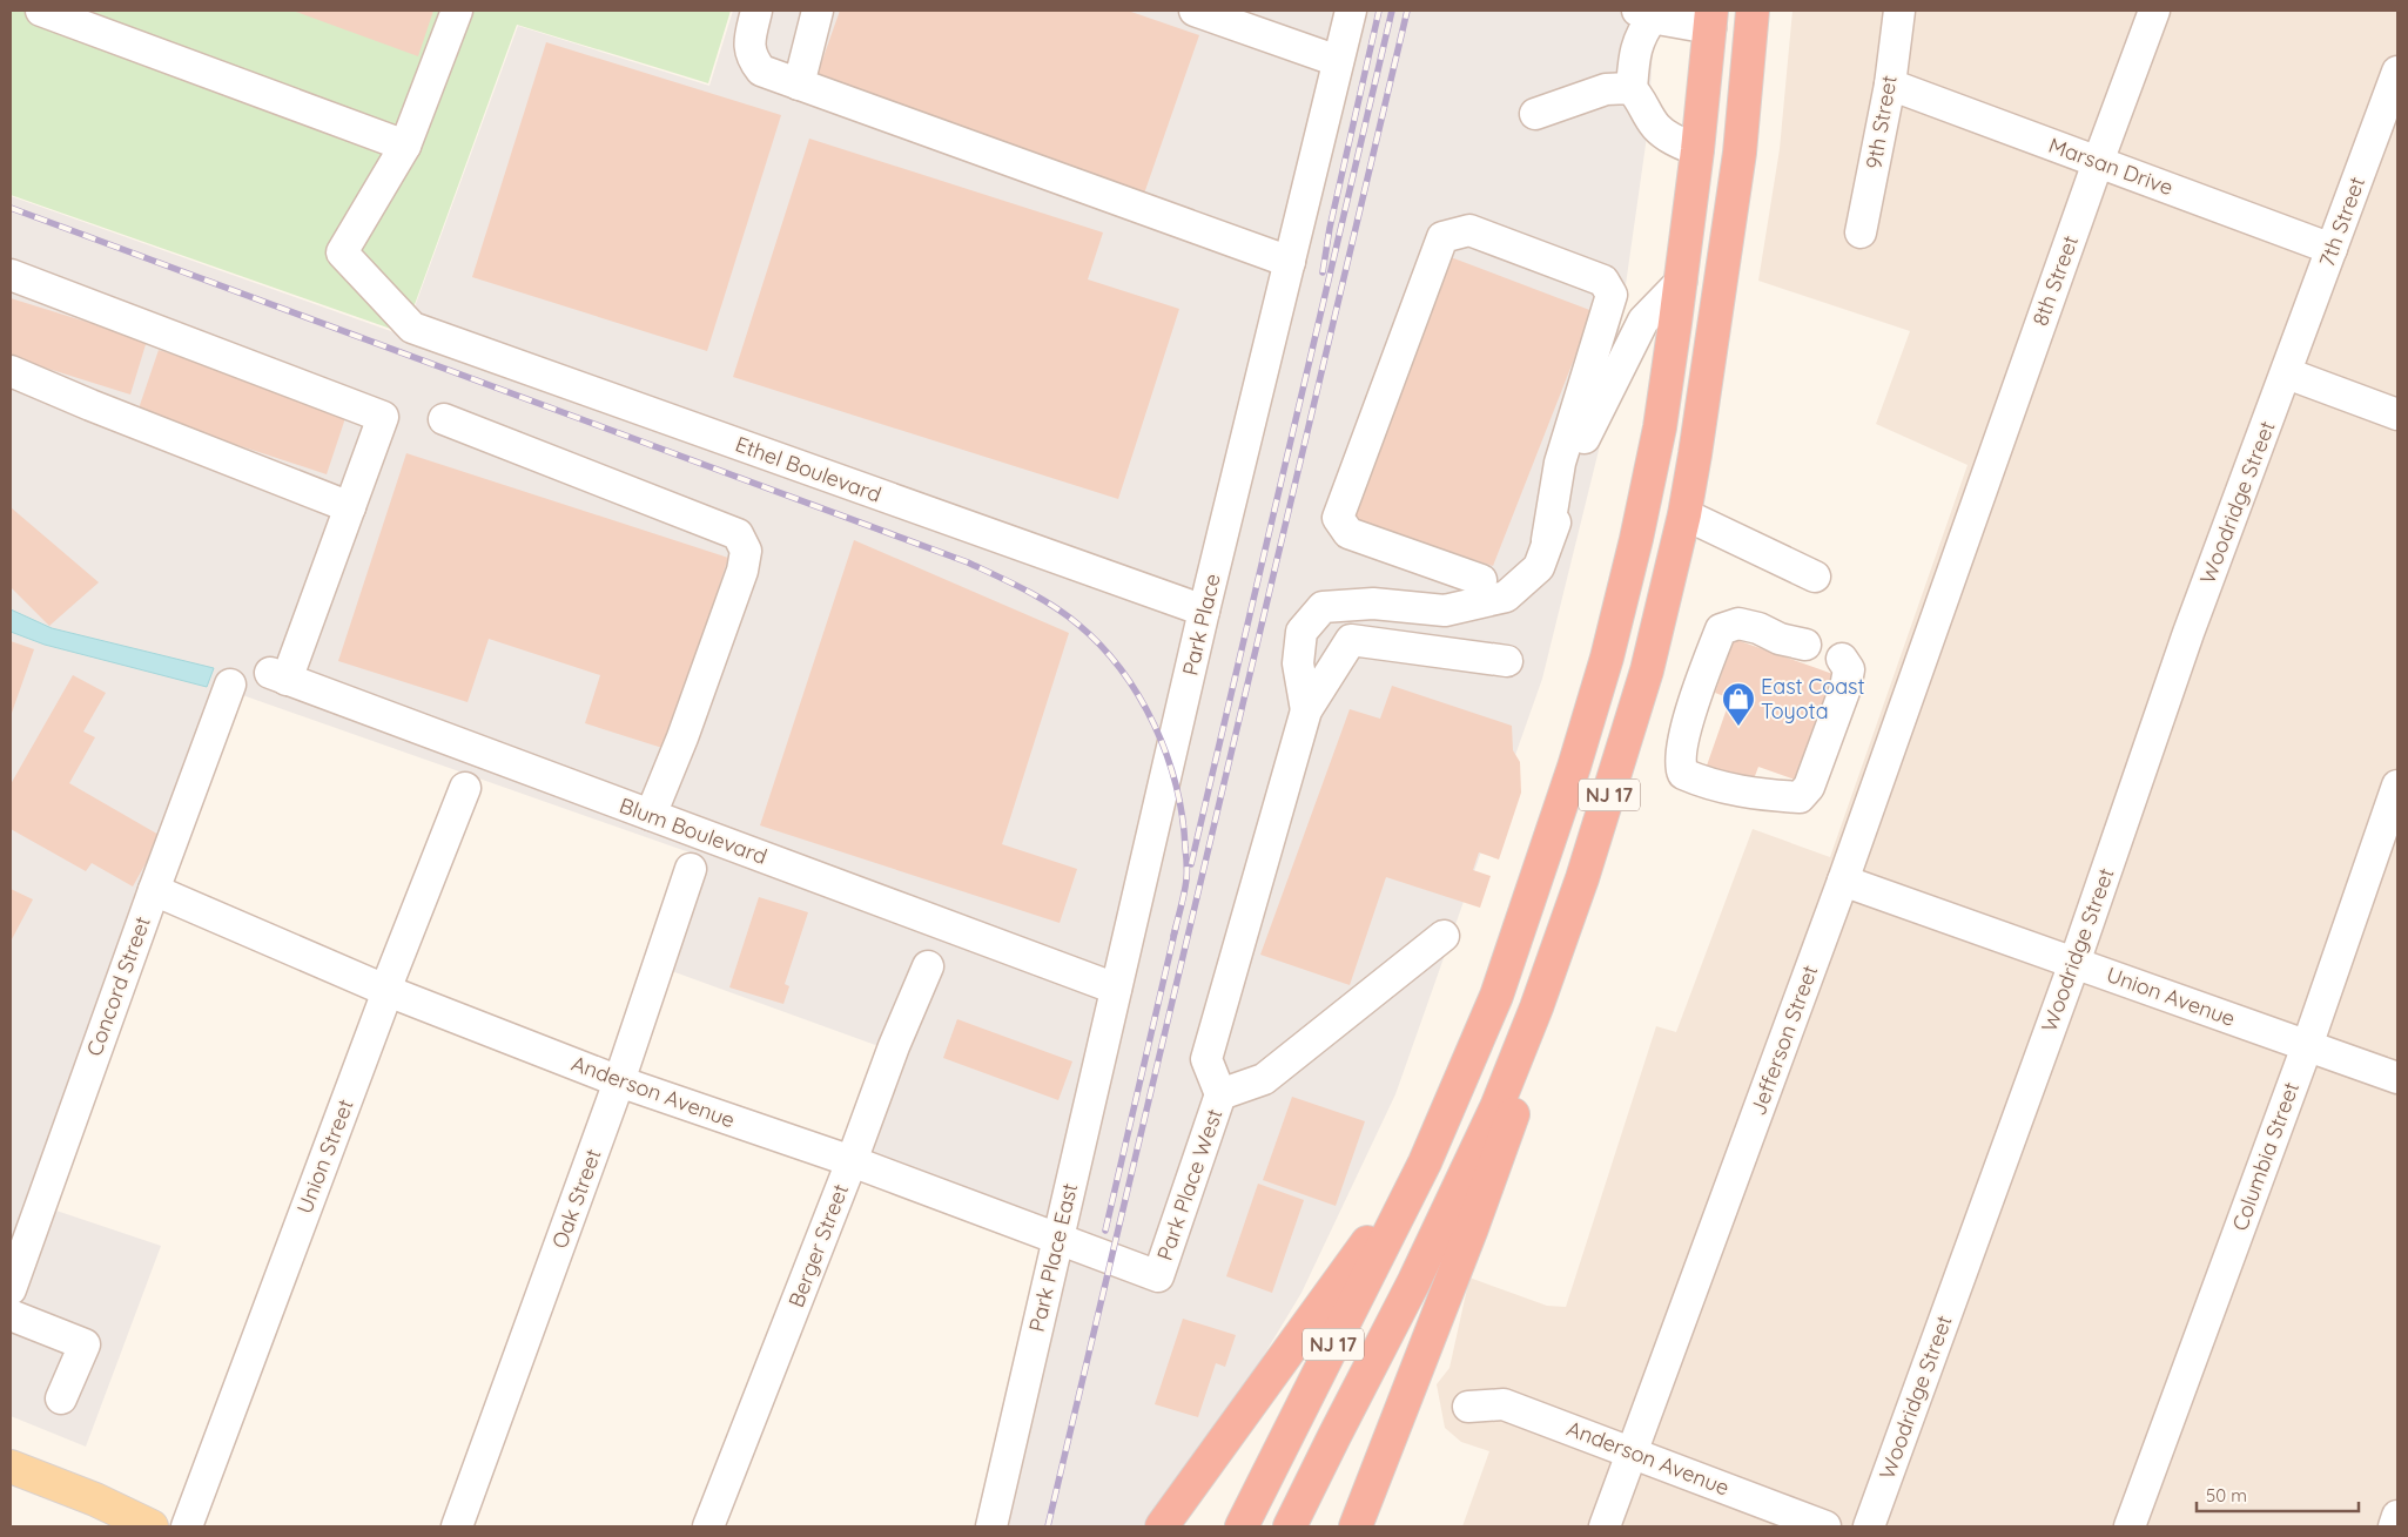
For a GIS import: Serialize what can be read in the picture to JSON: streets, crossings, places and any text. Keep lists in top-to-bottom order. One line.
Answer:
{"streets":{"highway":["NJ 17"],"street":["9th Street","Marsan Drive","7th Street","8th Street","Ethel Boulevard","Woodridge Street","Park Place","Blum Boulevard","Concord Street","Union Avenue","Jefferson Street","Anderson Avenue","Union Street","Columbia Street","Park Place West","Oak Street","Berger Street","Park Place East"]},"crossings":[["9th Street","Marsan Drive"],["Marsan Drive","7th Street"],["Marsan Drive","8th Street"],["7th Street","Woodridge Street"],["8th Street","Jefferson Street"],["Ethel Boulevard","Park Place"],["Woodridge Street","Union Avenue"],["Park Place","Blum Boulevard"],["Park Place","Park Place East"],["Blum Boulevard","Park Place East"],["Concord Street","Anderson Avenue"],["Union Avenue","Jefferson Street"],["Union Avenue","Columbia Street"],["Jefferson Street","Anderson Avenue"],["Anderson Avenue","Union Street"],["Anderson Avenue","Park Place West"],["Anderson Avenue","Oak Street"],["Anderson Avenue","Berger Street"],["Anderson Avenue","Park Place East"]],"places":{"shop":["East Coast Toyota"]},"scale_bar":"50 m"}
